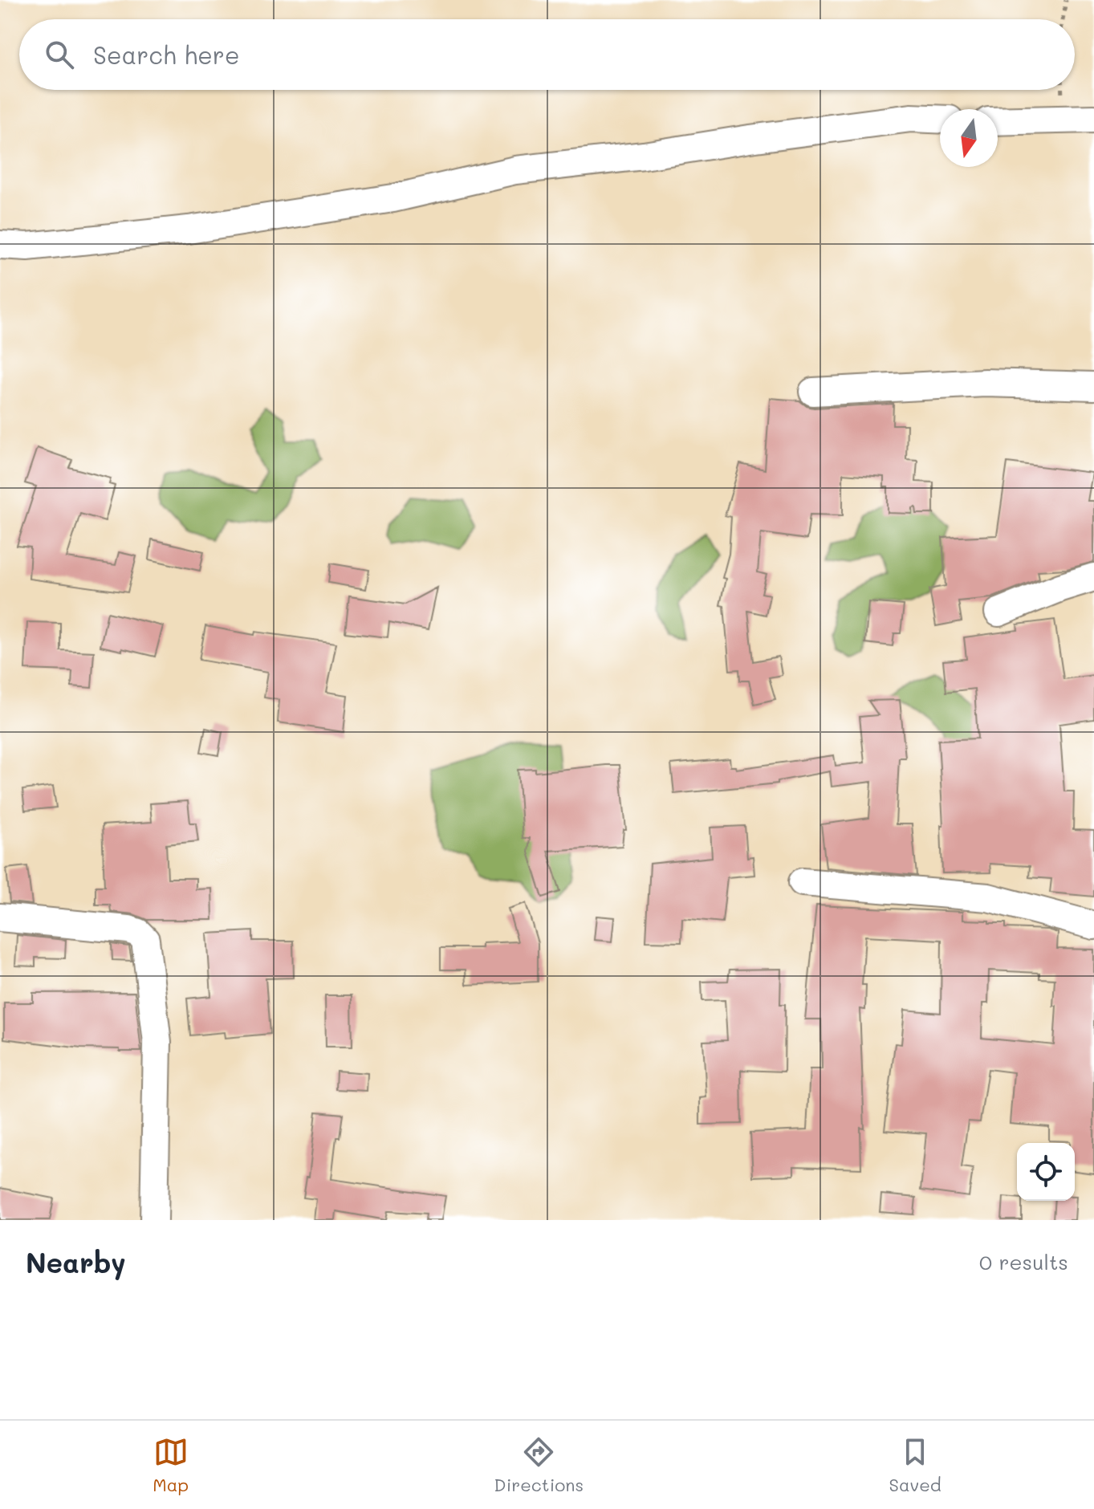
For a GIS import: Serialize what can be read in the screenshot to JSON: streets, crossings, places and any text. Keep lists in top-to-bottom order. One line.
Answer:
{"north":"bottom","page":{"search":"Search here","heading":["Nearby","0 results"],"nav":["Map","Directions","Saved"]}}
